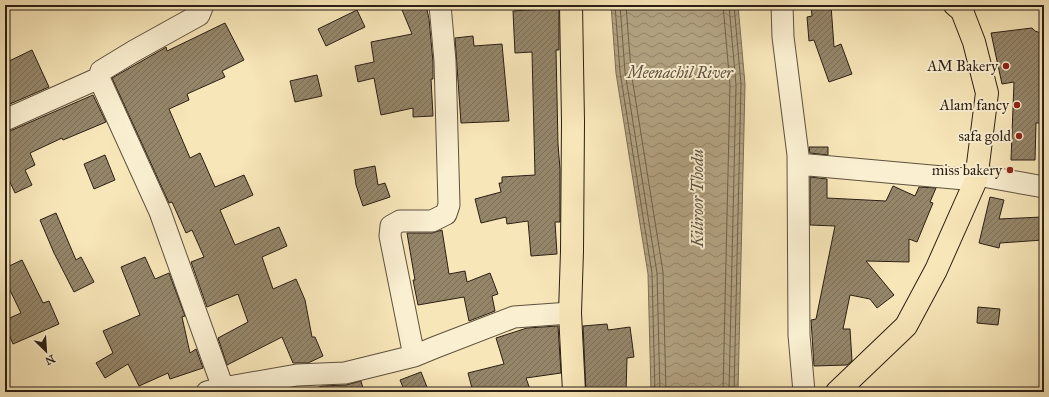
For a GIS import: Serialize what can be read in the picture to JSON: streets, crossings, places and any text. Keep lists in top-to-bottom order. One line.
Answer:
{"water":["Meenachil River","Kiliroor Thodu"],"places":["AM Bakery","Alam fancy","safa gold","miss bakery"],"north":"bottom right"}
